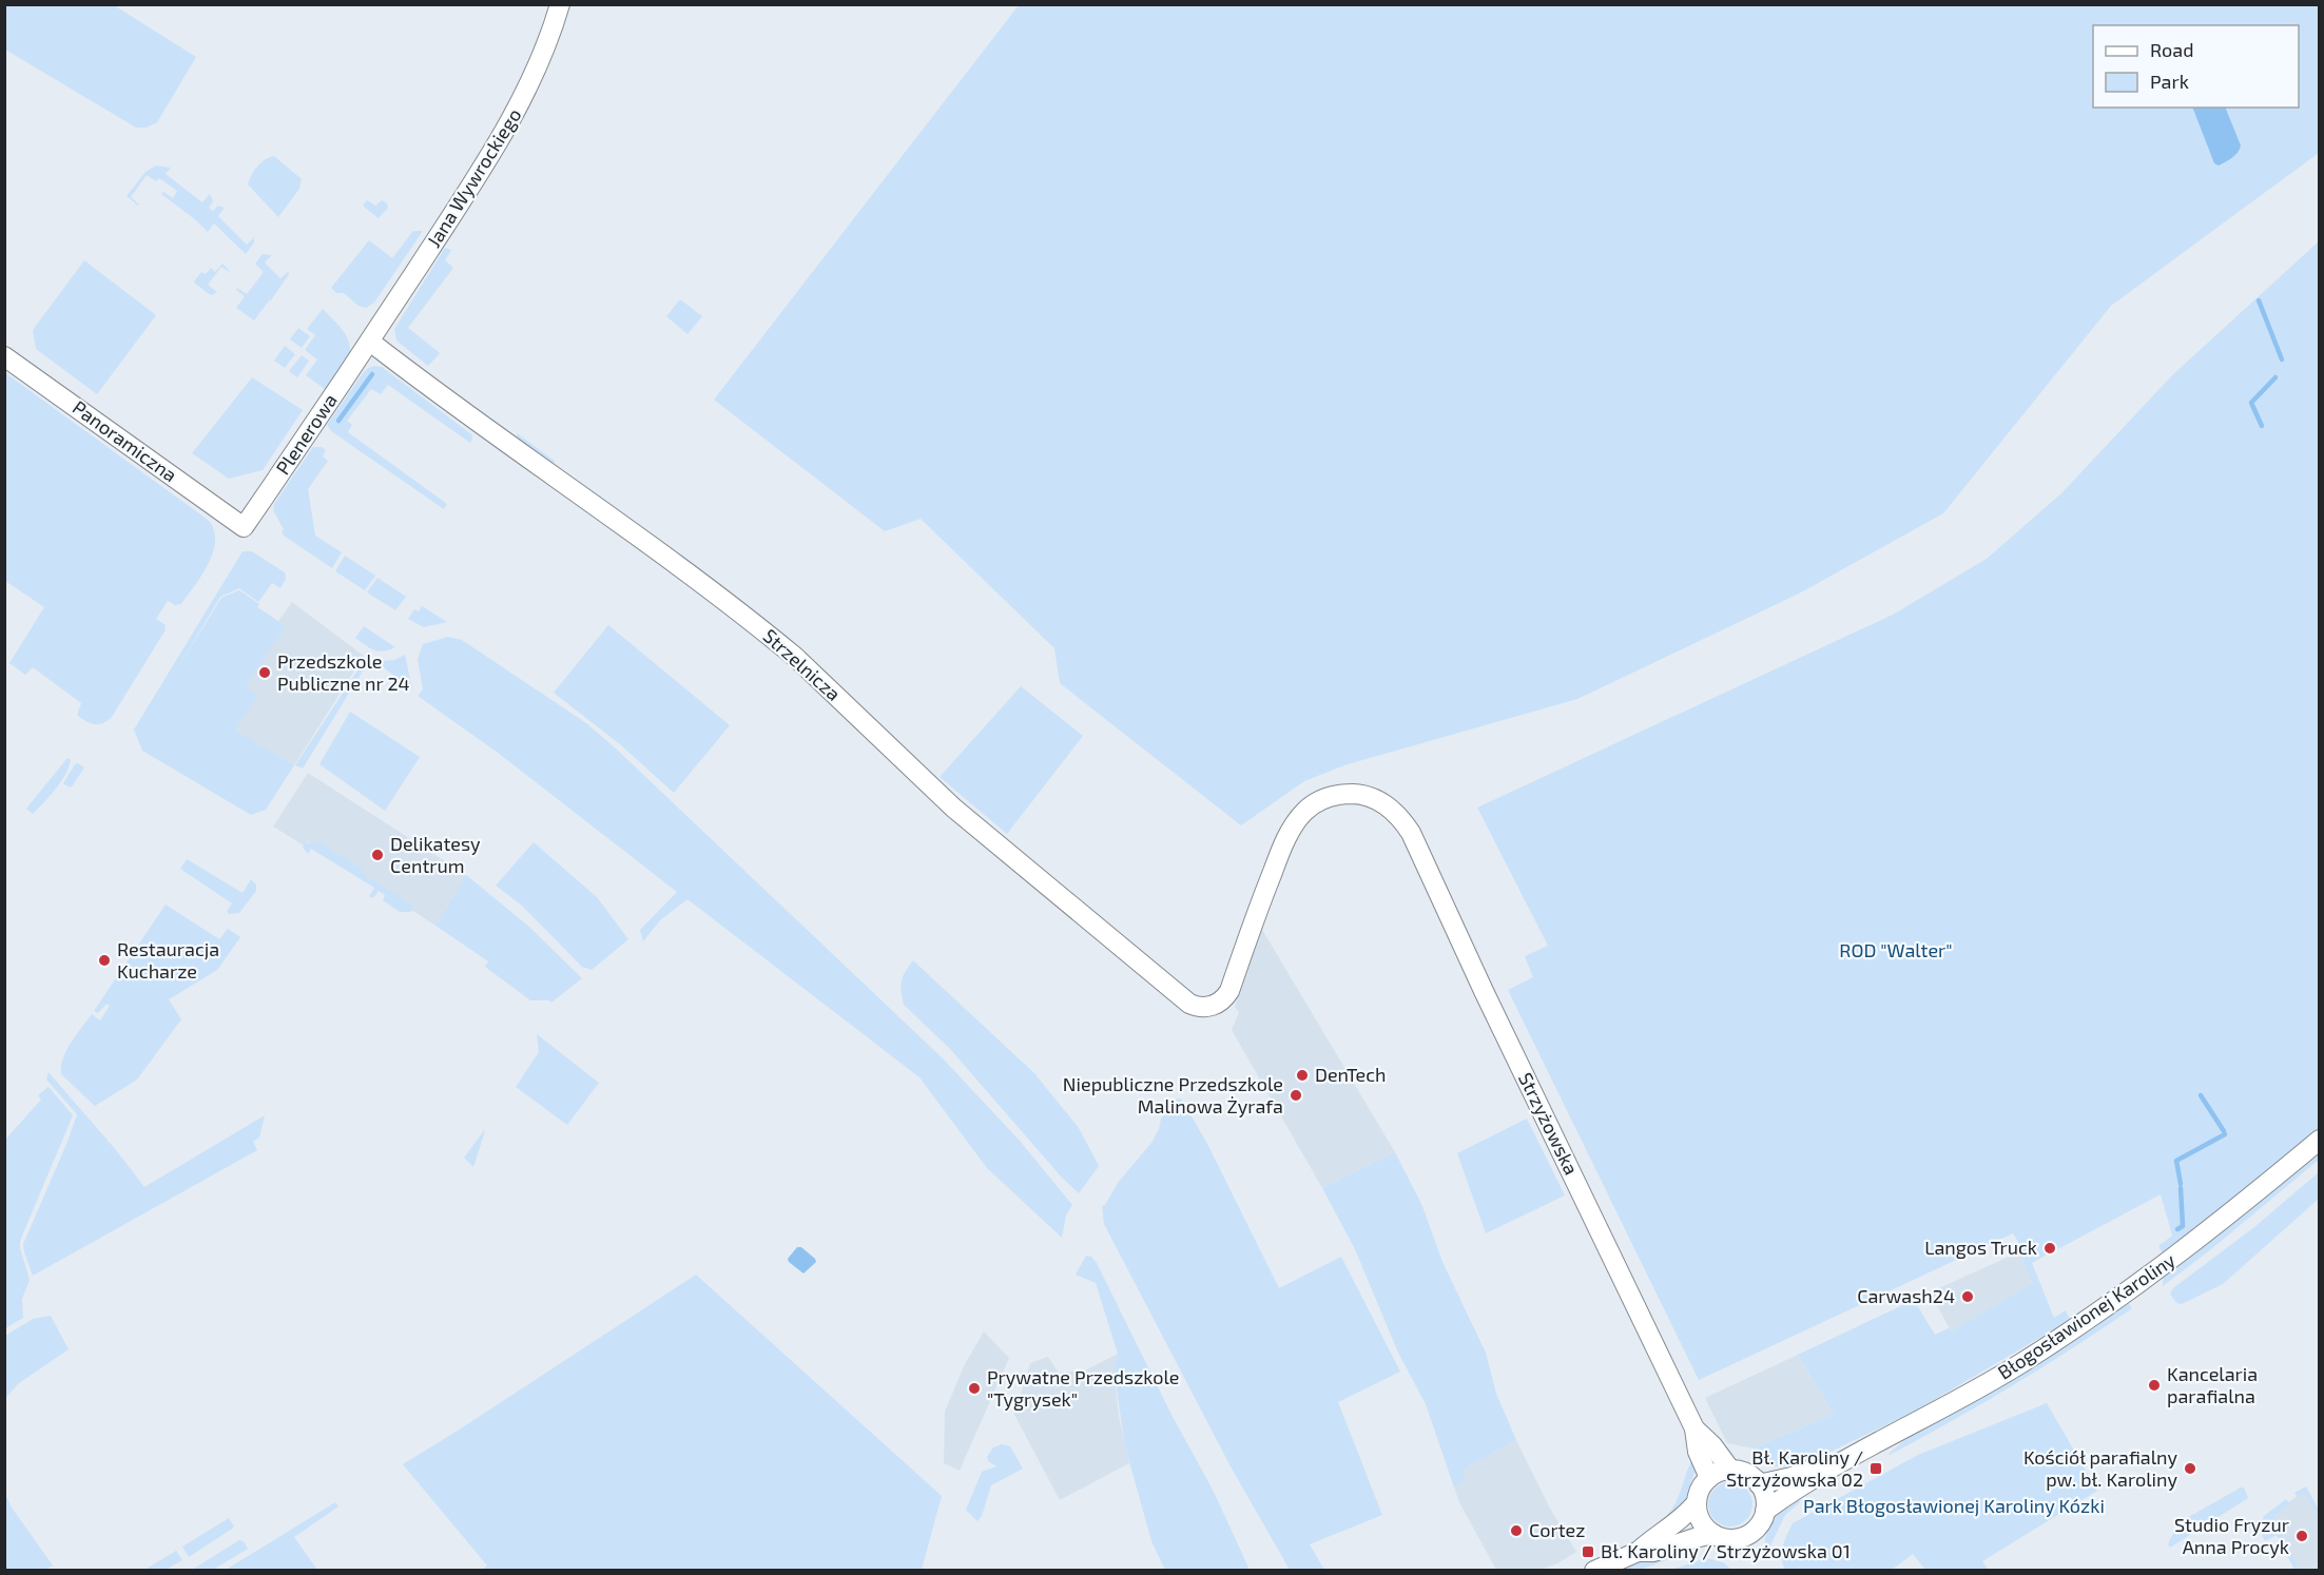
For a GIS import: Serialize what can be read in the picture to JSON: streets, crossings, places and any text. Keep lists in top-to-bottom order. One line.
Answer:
{"streets":{"street":["Jana Wywrockiego","Plenerowa","Panoramiczna","Strzelnicza","Strzyżowska","Błogosławionej Karoliny"]},"crossings":[["Jana Wywrockiego","Plenerowa"],["Jana Wywrockiego","Strzelnicza"],["Plenerowa","Panoramiczna"],["Plenerowa","Strzelnicza"],["Strzelnicza","Strzyżowska"],["Strzyżowska","Błogosławionej Karoliny"]],"parks":["ROD \"Walter\"","Park Błogosławionej Karoliny Kózki"],"places":{"other":["Przedszkole Publiczne nr 24","Delikatesy Centrum","Restauracja Kucharze","DenTech","Niepubliczne Przedszkole Malinowa Żyrafa","Langos Truck","Carwash24","Kancelaria parafialna","Prywatne Przedszkole \"Tygrysek\"","Kościół parafialny pw. bł. Karoliny","Cortez","Studio Fryzur Anna Procyk"],"transit":["Bł. Karoliny / Strzyżowska 02","Bł. Karoliny / Strzyżowska 01"]},"legend":["Road","Park"]}
